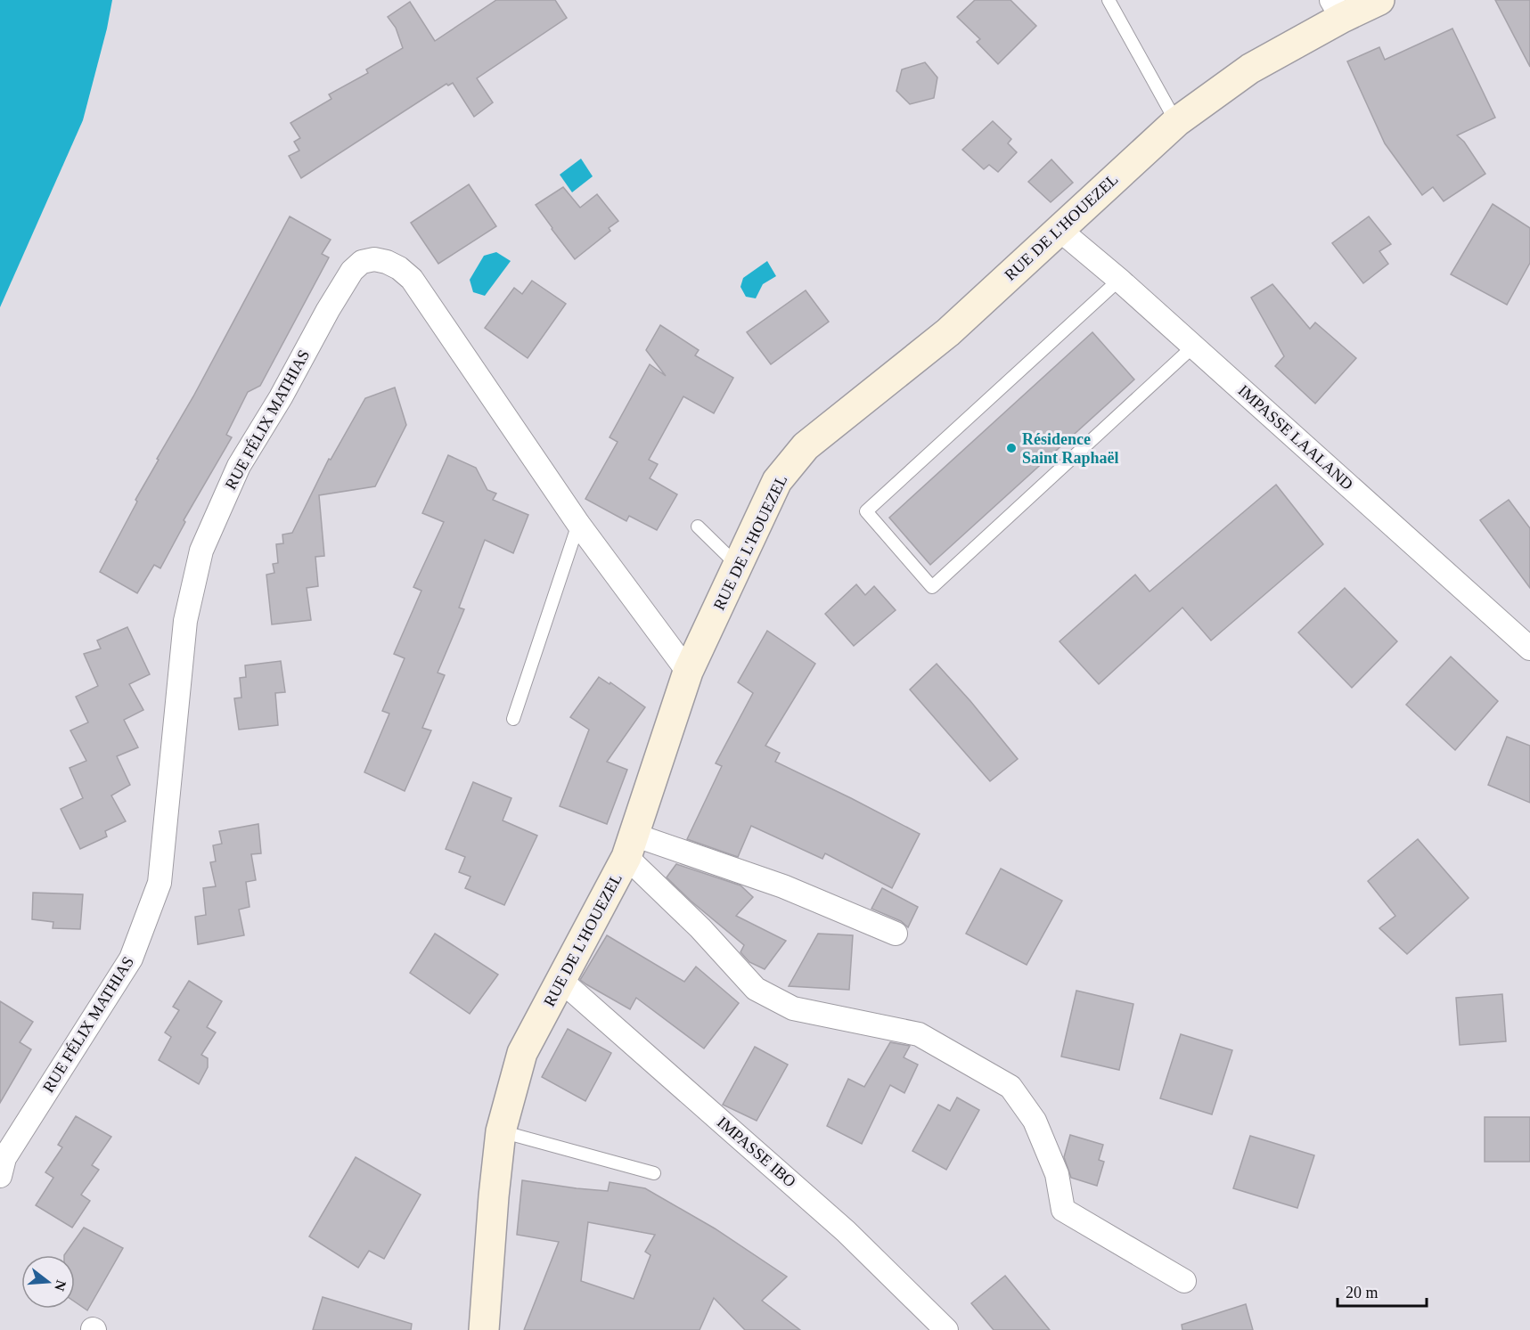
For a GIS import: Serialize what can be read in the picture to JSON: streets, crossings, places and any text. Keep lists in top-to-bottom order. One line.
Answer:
{"streets":{"street":["RUE DE L'HOUEZEL","RUE FÉLIX MATHIAS","IMPASSE LAALAND","IMPASSE IBO"]},"crossings":[["RUE DE L'HOUEZEL","RUE FÉLIX MATHIAS"],["RUE DE L'HOUEZEL","IMPASSE LAALAND"],["RUE DE L'HOUEZEL","IMPASSE IBO"]],"places":["Résidence Saint Raphaël"],"scale_bar":"20 m","north":"right"}
